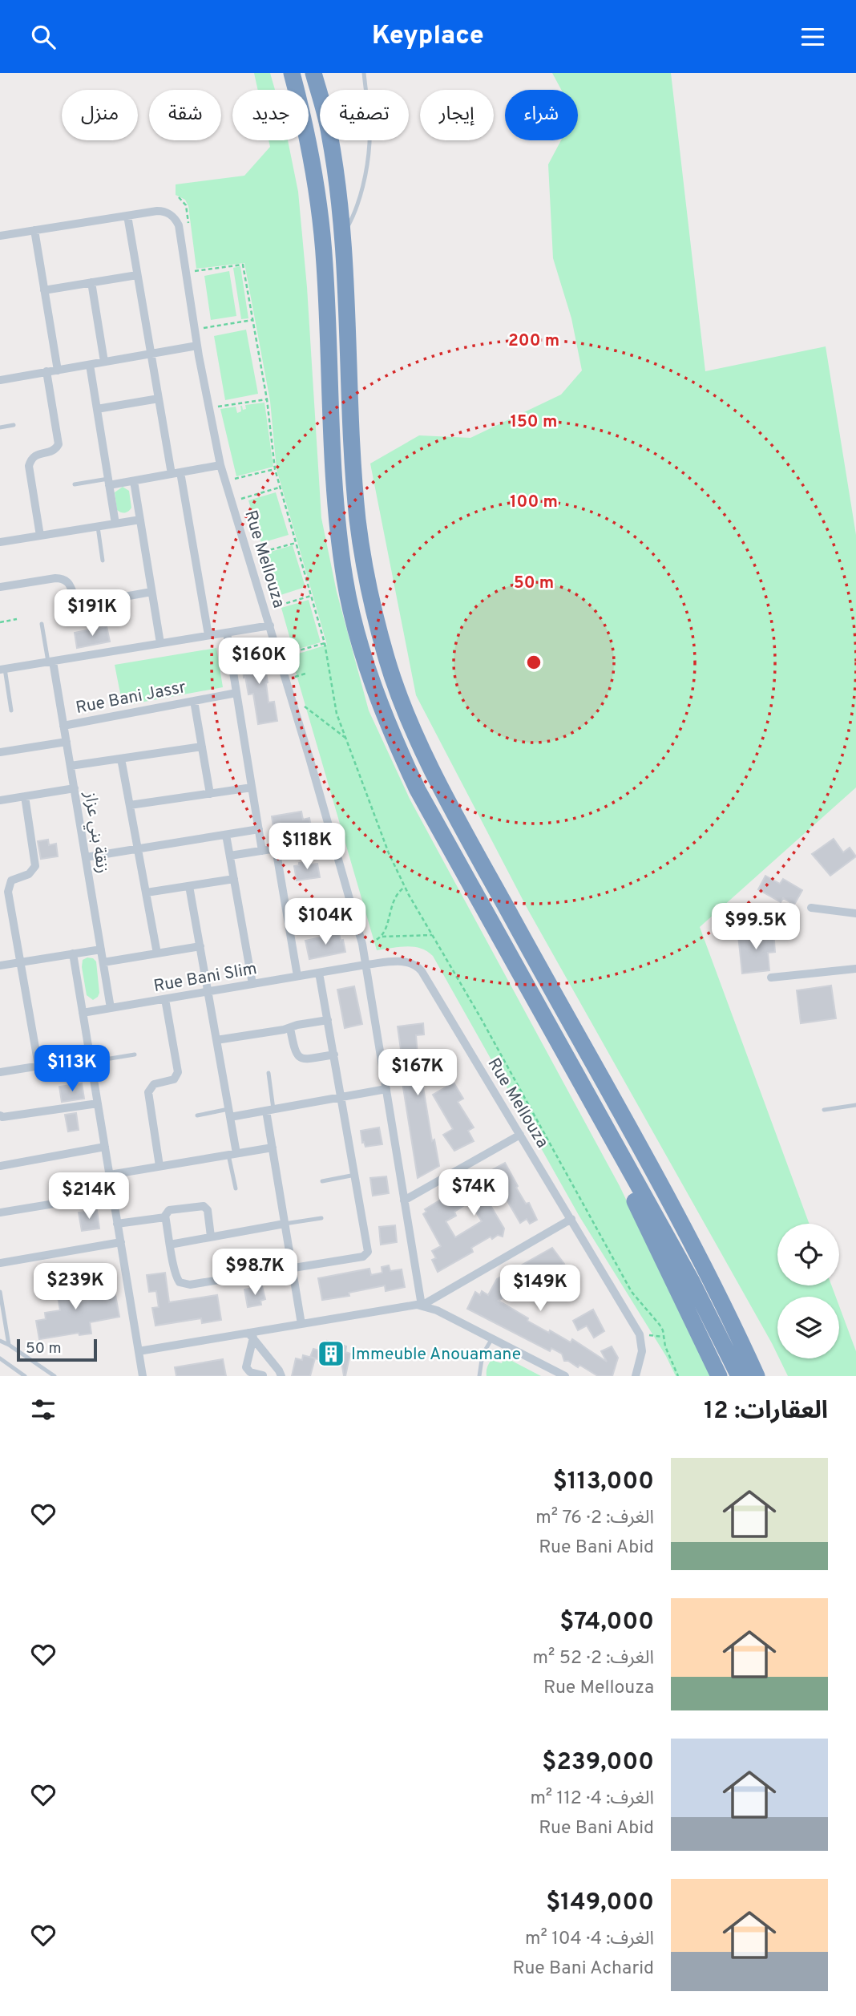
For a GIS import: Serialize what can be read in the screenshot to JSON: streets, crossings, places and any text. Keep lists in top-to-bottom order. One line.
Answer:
{"streets":{"street":["Rue Mellouza","Rue Bani Jassr","زنقة بني عزاز","Rue Bani Slim"]},"crossings":[["Rue Mellouza","Rue Bani Slim"],["Rue Bani Jassr","زنقة بني عزاز"],["زنقة بني عزاز","Rue Bani Slim"]],"places":{"building":["Immeuble Anouamane"]},"scale_bar":"50 m","page":{"header":"Keyplace","chip":["شراء","إيجار","تصفية","جديد","شقة","منزل"],"price":["$191K","$160K","$118K","$104K","$99.5K","$113K","$167K","$74K","$214K","$98.7K","$239K","$149K"],"scale":"50 m","heading":"العقارات: 12","list":[{"name":"$113,000","note":"الغرف: 2 · 76 m² · Rue Bani Abid"},{"name":"$74,000","note":"الغرف: 2 · 52 m² · Rue Mellouza"},{"name":"$239,000","note":"الغرف: 4 · 112 m² · Rue Bani Abid"},{"name":"$149,000","note":"الغرف: 4 · 104 m² · Rue Bani Acharid"}]},"rings":["200 m","150 m","100 m","50 m"]}
